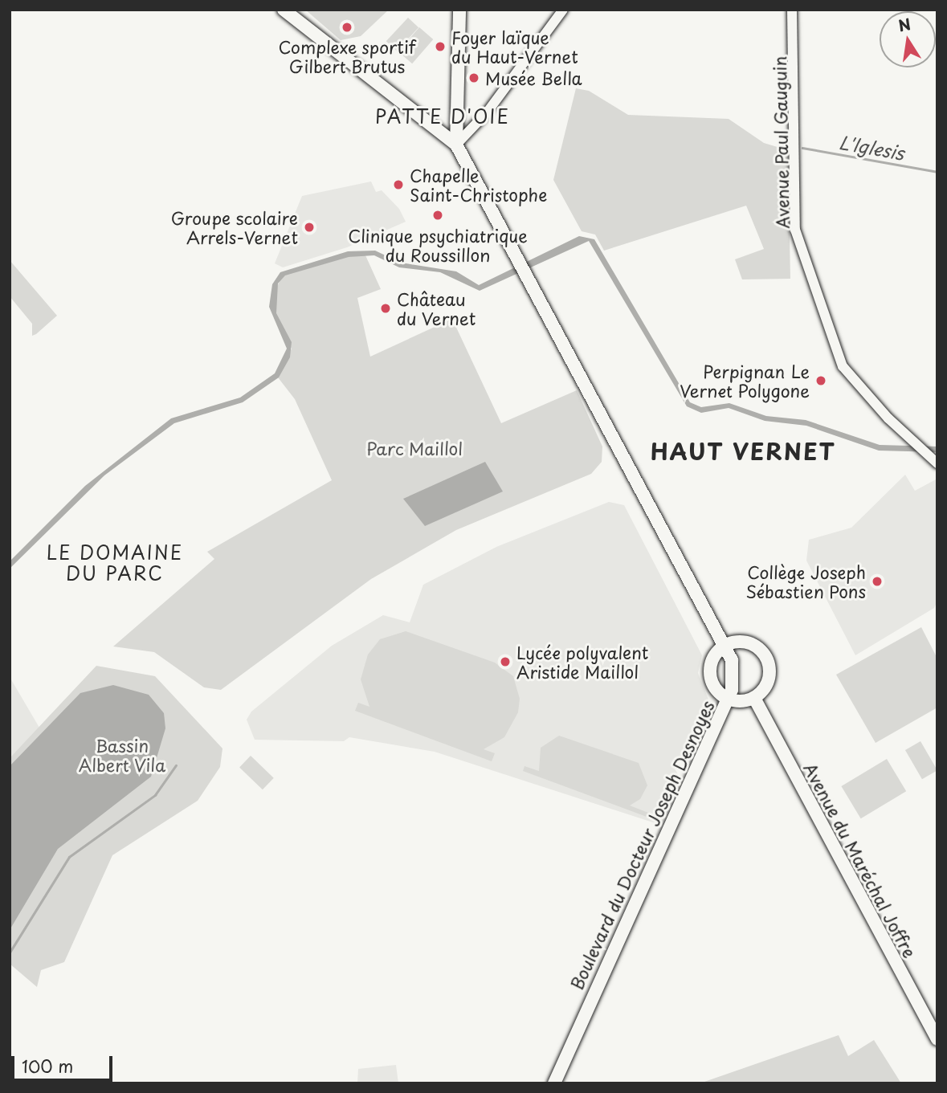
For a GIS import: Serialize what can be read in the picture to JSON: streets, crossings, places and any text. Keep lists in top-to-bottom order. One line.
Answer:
{"streets":{"main road":["Boulevard du Docteur Joseph Desnoyes","Avenue du Maréchal Joffre"],"street":["Avenue Paul Gauguin"]},"districts":["PATTE D'OIE","HAUT VERNET","LE DOMAINE DU PARC"],"water":["L'Iglesis"],"parks":["Parc Maillol","Bassin Albert Vila"],"places":["Complexe sportif Gilbert Brutus","Foyer laïque du Haut-Vernet","Musée Bella","Chapelle Saint-Christophe","Clinique psychiatrique du Roussillon","Groupe scolaire Arrels-Vernet","Château du Vernet","Perpignan Le Vernet Polygone","Collège Joseph Sébastien Pons","Lycée polyvalent Aristide Maillol"],"scale_bar":"100 m","north":"top"}
